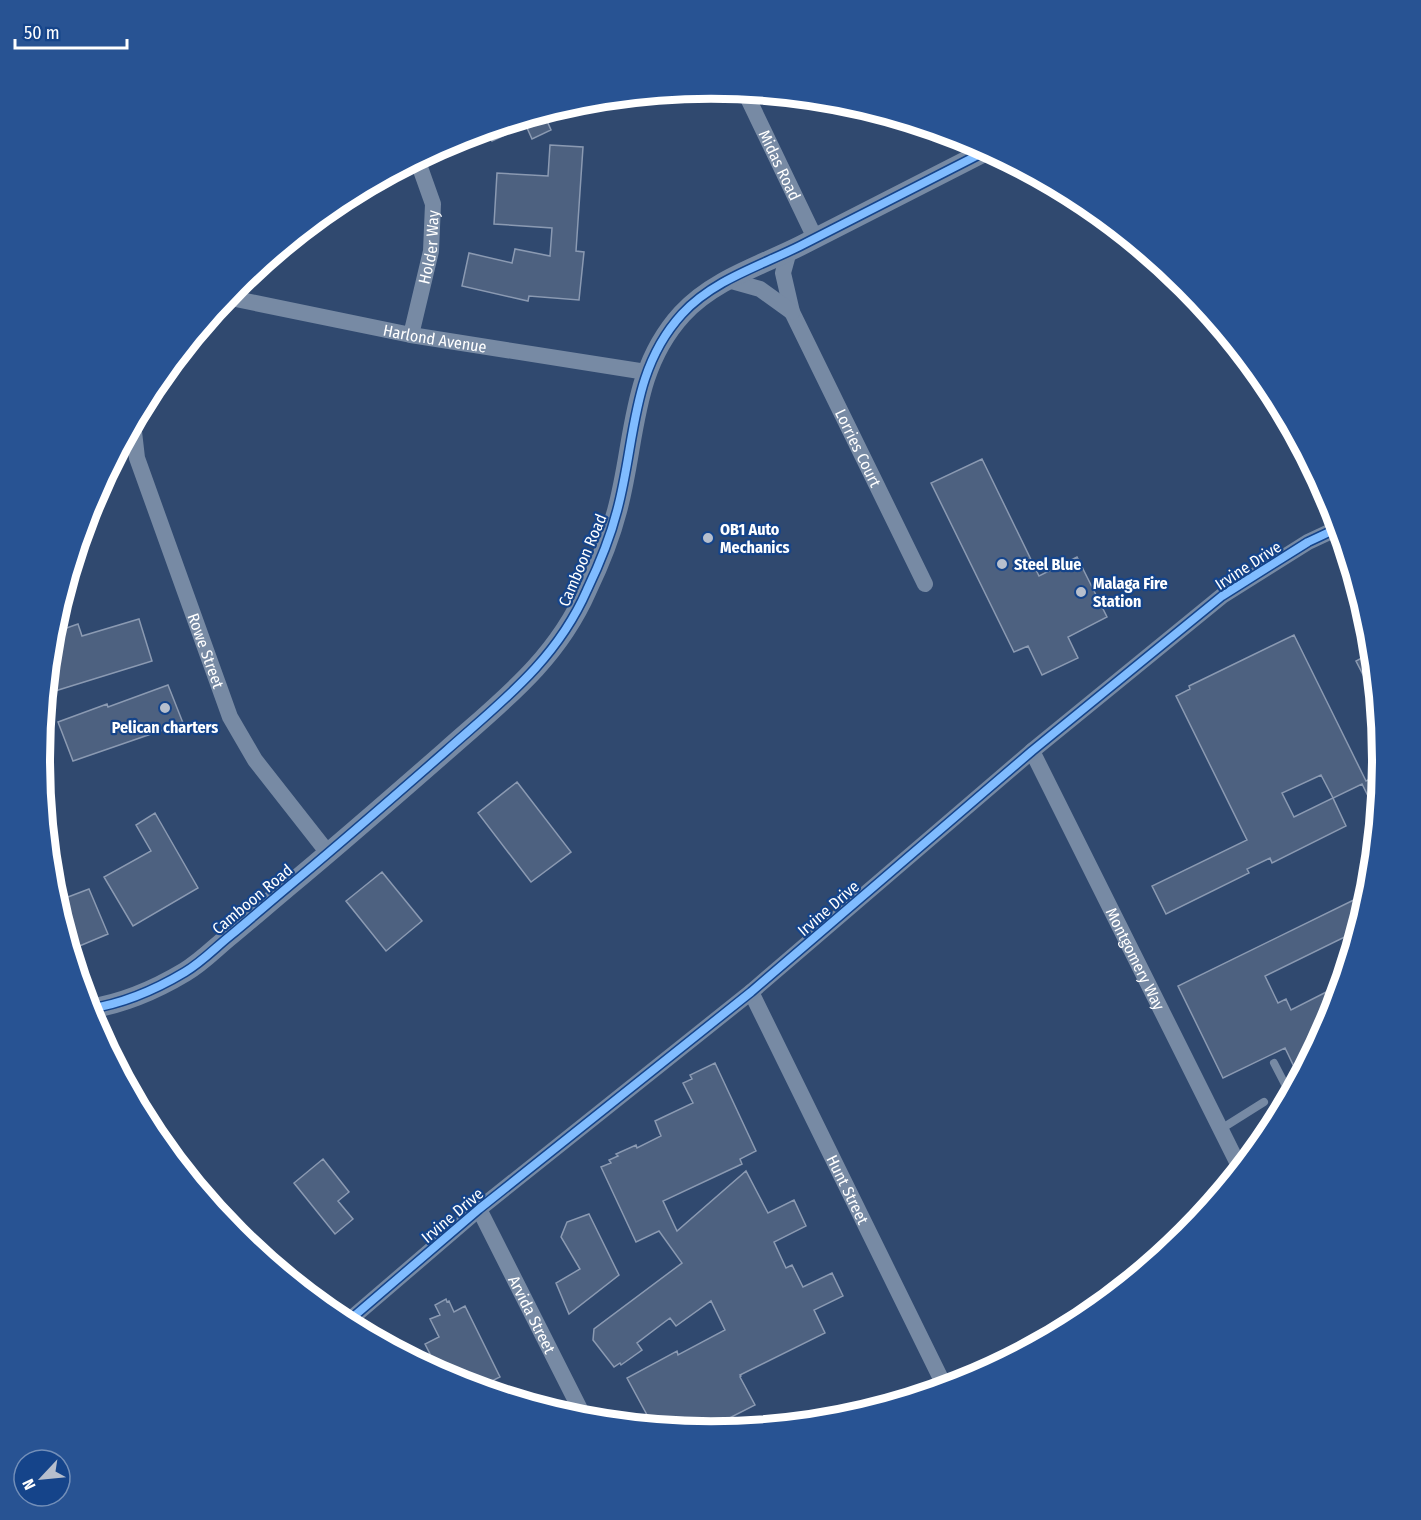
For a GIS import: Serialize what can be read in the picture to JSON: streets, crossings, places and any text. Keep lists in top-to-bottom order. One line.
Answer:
{"streets":{"street":["Midas Road","Holder Way","Harlond Avenue","Lorries Court","Camboon Road","Irvine Drive","Rowe Street","Montgomery Way","Hunt Street","Arvida Street"]},"crossings":[["Midas Road","Camboon Road"],["Holder Way","Harlond Avenue"],["Harlond Avenue","Camboon Road"],["Lorries Court","Camboon Road"],["Camboon Road","Rowe Street"],["Irvine Drive","Montgomery Way"],["Irvine Drive","Hunt Street"],["Irvine Drive","Arvida Street"]],"places":["OB1 Auto Mechanics","Steel Blue","Malaga Fire Station","Pelican charters"],"scale_bar":"50 m","north":"bottom left"}
